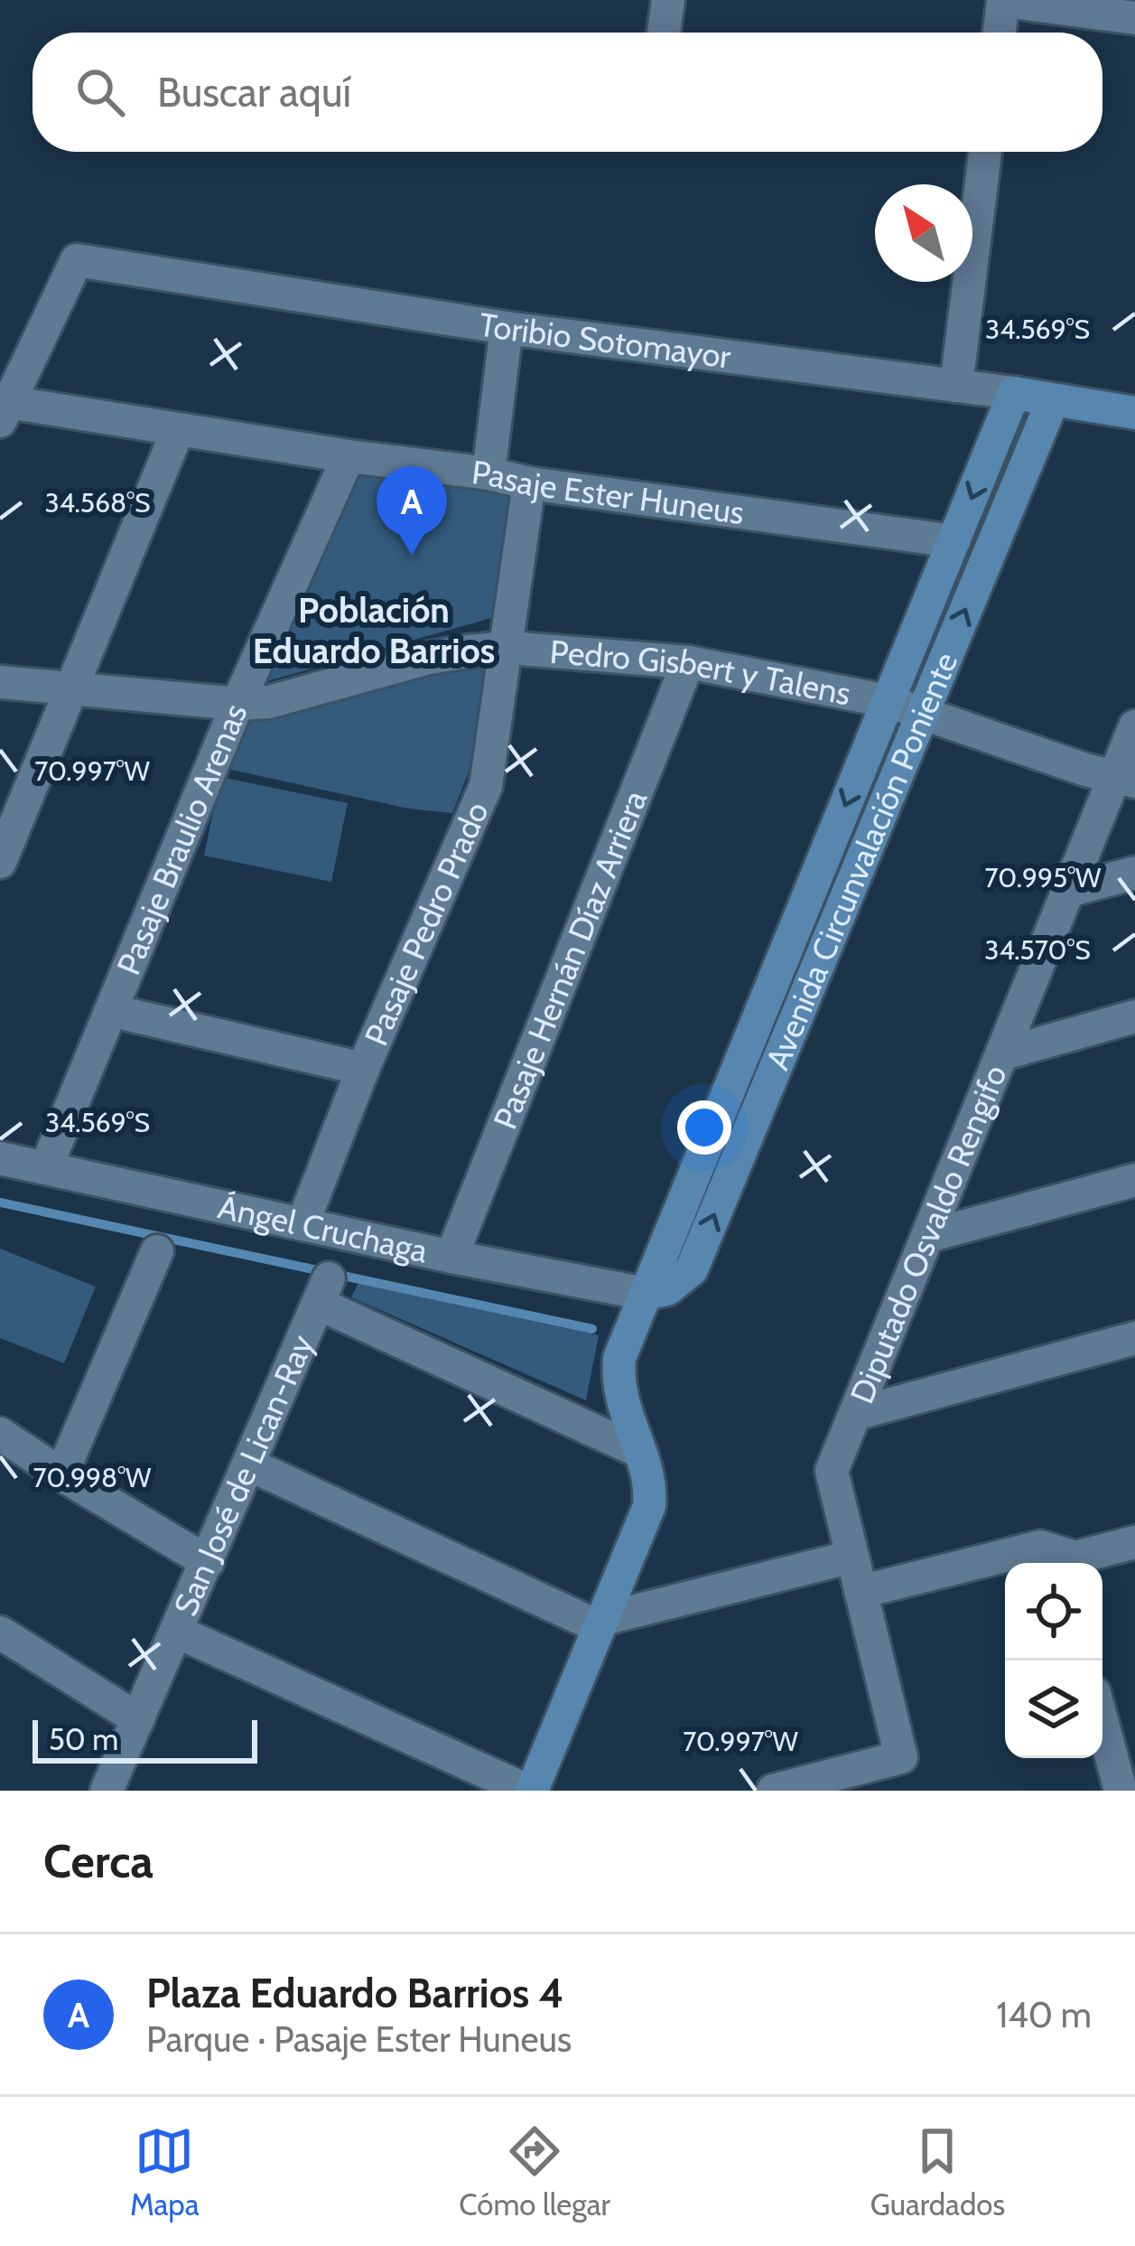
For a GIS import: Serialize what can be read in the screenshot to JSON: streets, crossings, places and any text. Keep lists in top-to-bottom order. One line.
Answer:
{"streets":{"street":["Toribio Sotomayor","Pasaje Ester Huneus","Pedro Gisbert y Talens","Pasaje Braulio Arenas","Avenida Circunvalación Poniente","Pasaje Pedro Prado","Pasaje Hernán Díaz Arriera","Ángel Cruchaga","Diputado Osvaldo Rengifo","San José de Lican-Ray"]},"crossings":[["Toribio Sotomayor","Pasaje Ester Huneus"],["Toribio Sotomayor","Avenida Circunvalación Poniente"],["Pasaje Ester Huneus","Pasaje Braulio Arenas"],["Pasaje Ester Huneus","Avenida Circunvalación Poniente"],["Pasaje Ester Huneus","Pasaje Pedro Prado"],["Pedro Gisbert y Talens","Pasaje Braulio Arenas"],["Pedro Gisbert y Talens","Avenida Circunvalación Poniente"],["Pedro Gisbert y Talens","Pasaje Pedro Prado"],["Pedro Gisbert y Talens","Pasaje Hernán Díaz Arriera"],["Pedro Gisbert y Talens","Diputado Osvaldo Rengifo"],["Pasaje Braulio Arenas","Ángel Cruchaga"],["Avenida Circunvalación Poniente","Ángel Cruchaga"],["Avenida Circunvalación Poniente","San José de Lican-Ray"],["Pasaje Pedro Prado","Ángel Cruchaga"],["Pasaje Hernán Díaz Arriera","Ángel Cruchaga"]],"districts":["Población Eduardo Barrios"],"scale_bar":"50 m","north":"top left","page":{"search":"Buscar aquí","pins":"A","scale":"50 m","heading":"Cerca","list":[{"mark":"A","name":"Plaza Eduardo Barrios 4","note":"Parque · Pasaje Ester Huneus","value":"140 m"}],"nav":["Mapa","Cómo llegar","Guardados"]},"coordinates":["34.569°S","34.568°S","70.997°W","70.995°W","34.570°S","70.998°W"]}
